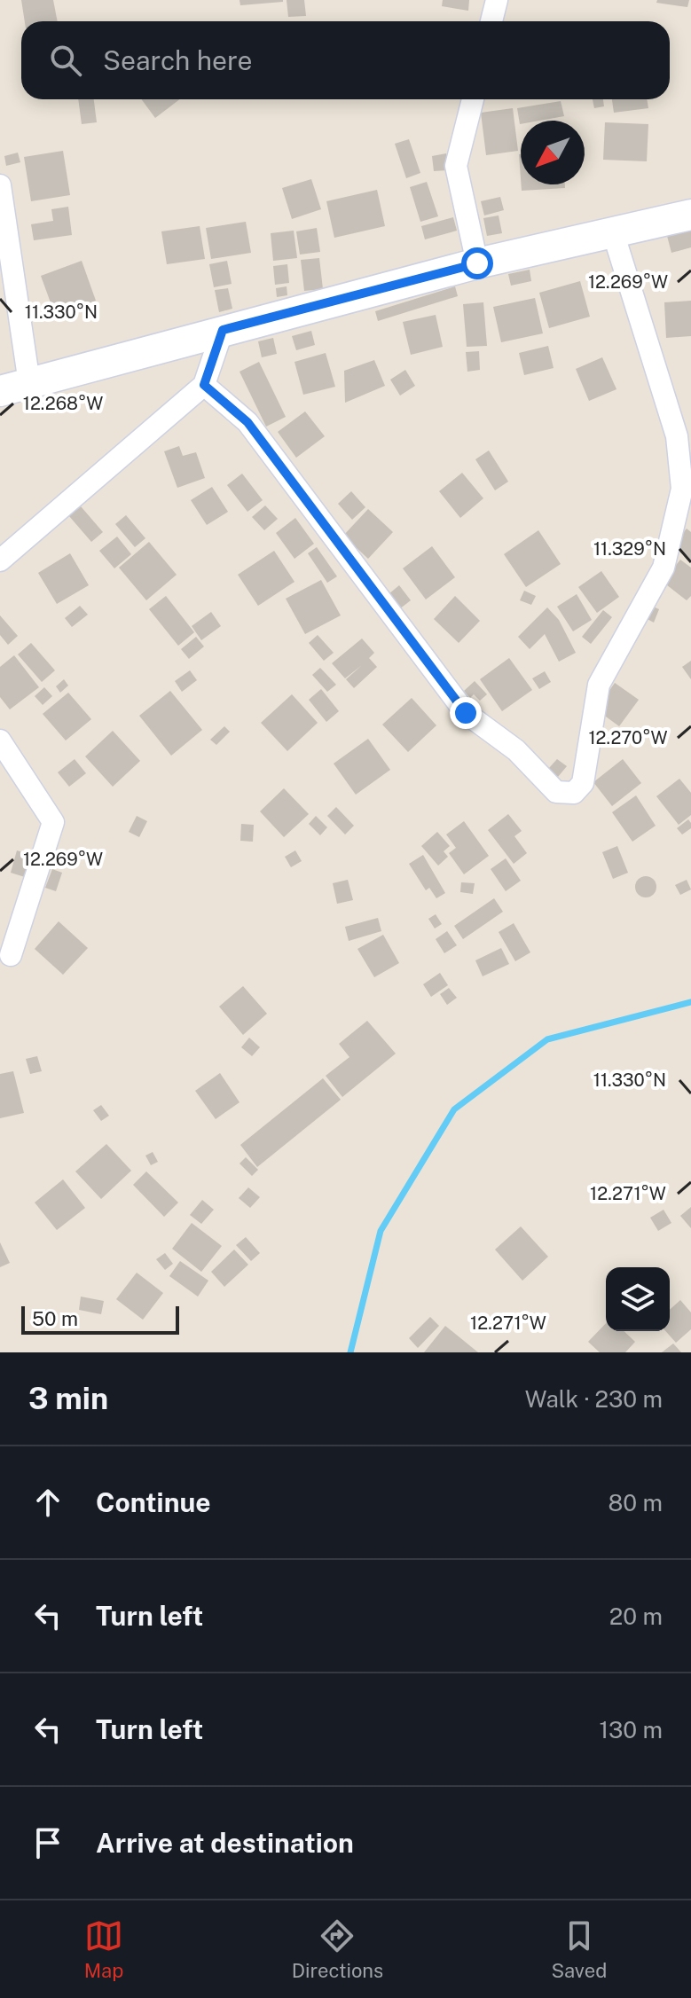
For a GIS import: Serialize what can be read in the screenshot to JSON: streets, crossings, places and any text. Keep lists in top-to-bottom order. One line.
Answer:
{"scale_bar":"50 m","north":"bottom left","page":{"search":"Search here","scale":"50 m","heading":["3 min","Walk · 230 m"],"list":[["Continue","80 m"],["Turn left","20 m"],["Turn left","130 m"],"Arrive at destination"],"nav":["Map","Directions","Saved"]},"coordinates":["12.269°W","11.330°N","12.268°W","11.329°N","12.270°W","12.271°W"]}
